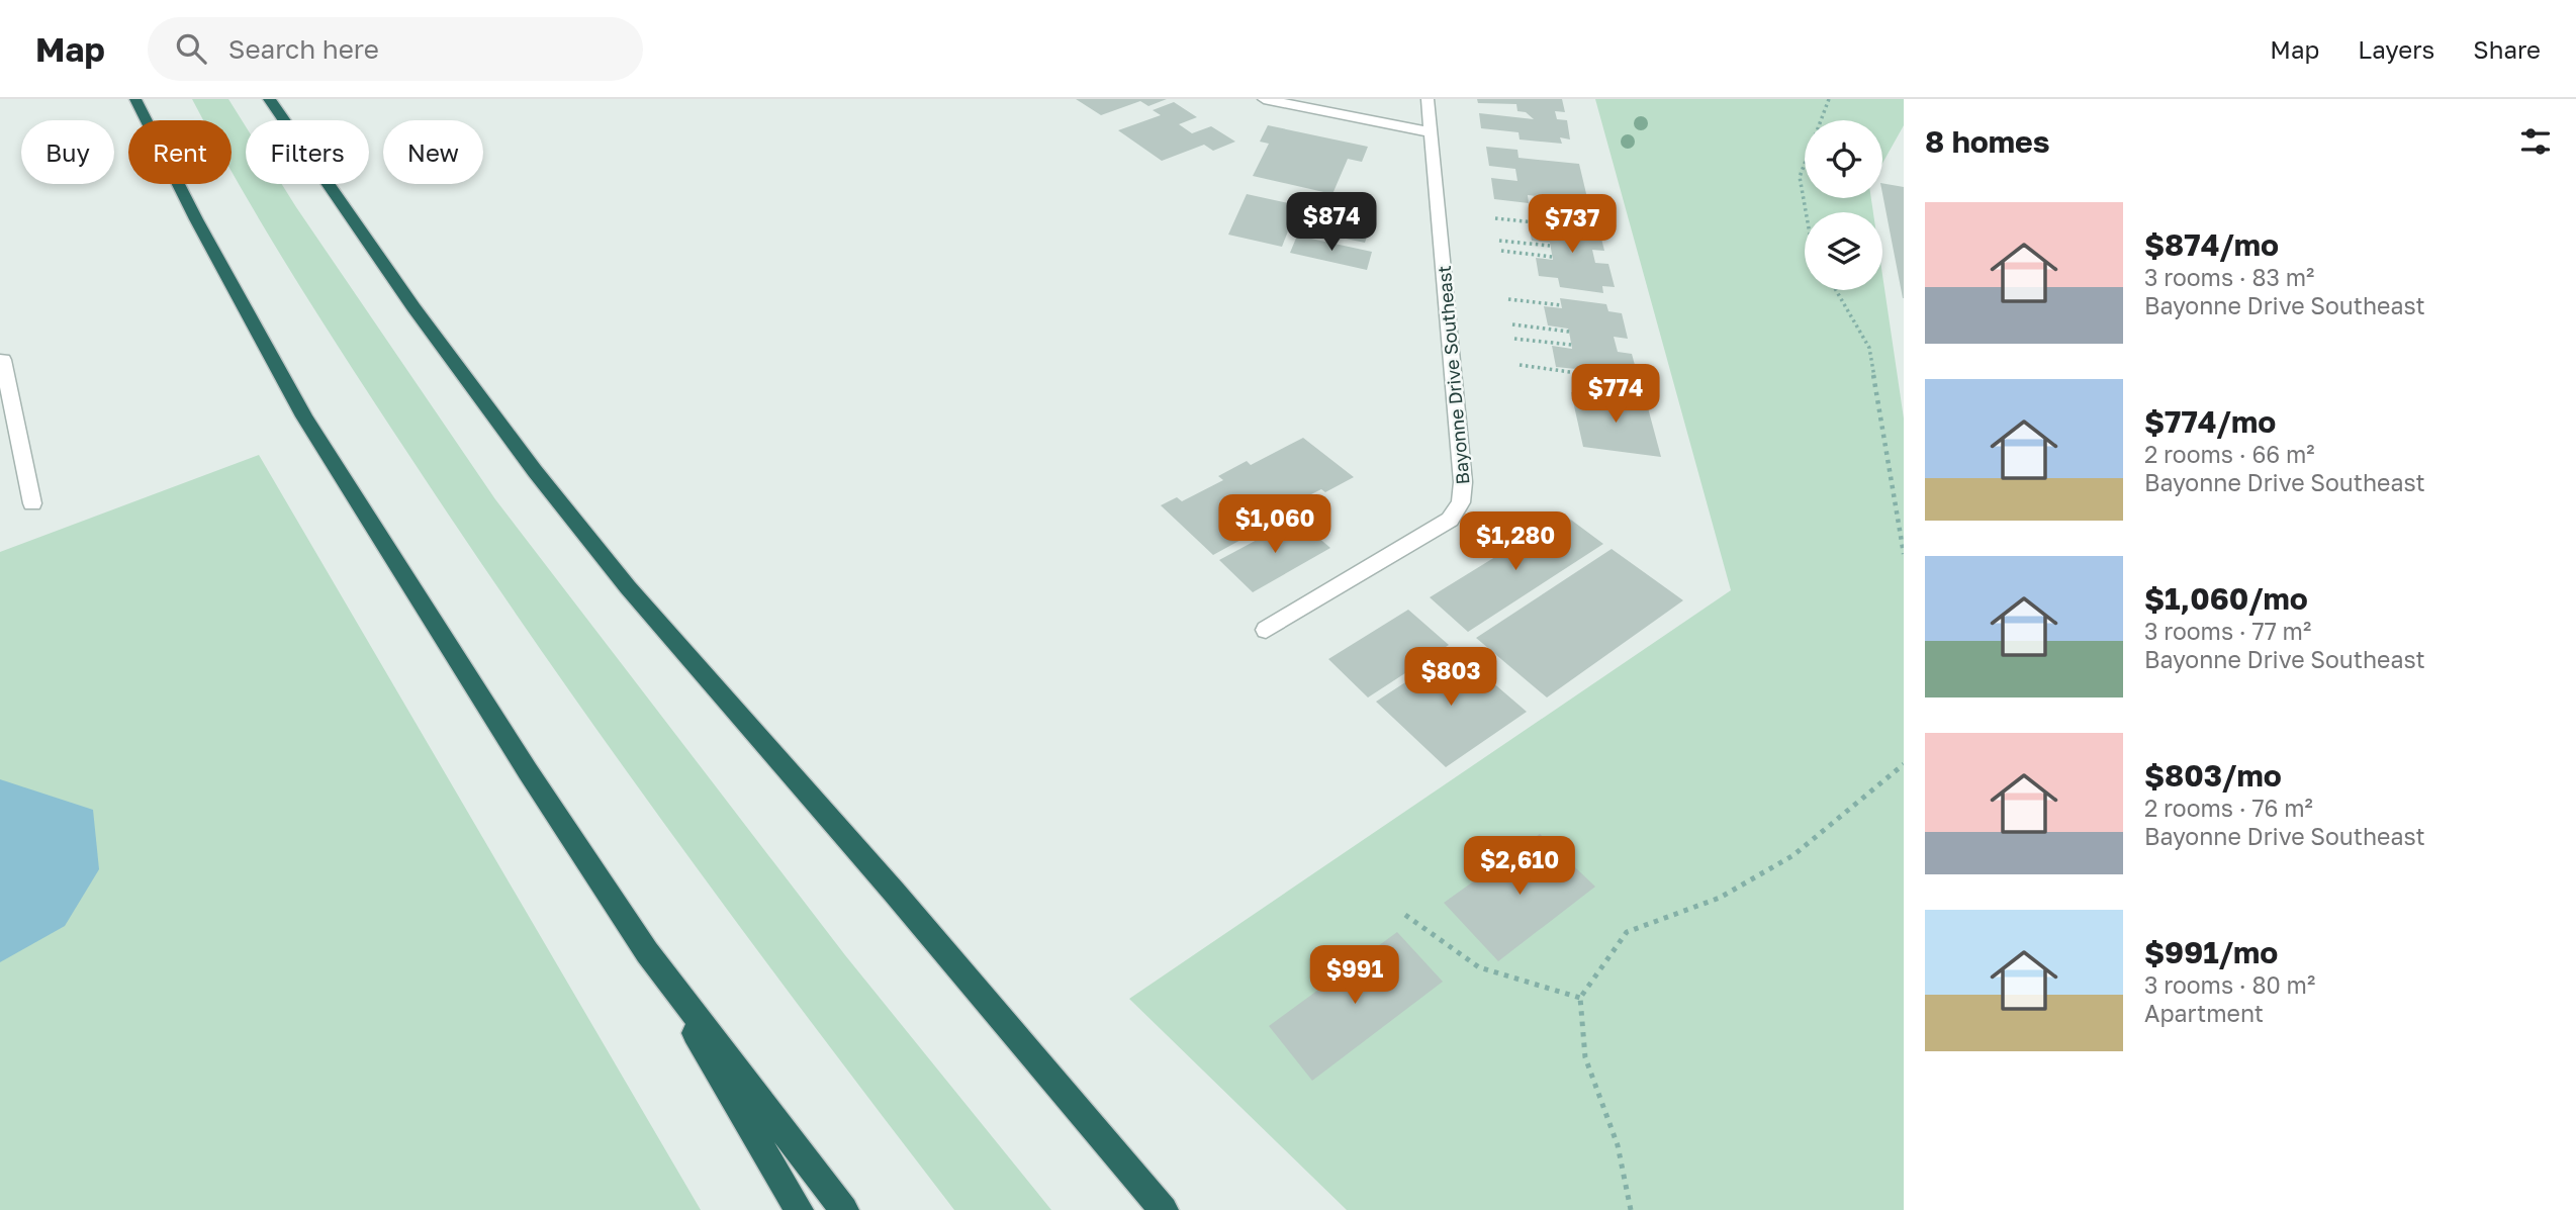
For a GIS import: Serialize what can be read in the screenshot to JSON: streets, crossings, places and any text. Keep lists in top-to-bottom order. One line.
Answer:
{"streets":{"street":["Bayonne Drive Southeast"]},"page":{"header":"Map","search":"Search here","nav":["Map","Layers","Share"],"heading":"8 homes","chip":["Buy","Rent","Filters","New"],"list":[{"name":"$874/mo","note":"3 rooms · 83 m² · Bayonne Drive Southeast"},{"name":"$774/mo","note":"2 rooms · 66 m² · Bayonne Drive Southeast"},{"name":"$1,060/mo","note":"3 rooms · 77 m² · Bayonne Drive Southeast"},{"name":"$803/mo","note":"2 rooms · 76 m² · Bayonne Drive Southeast"},{"name":"$991/mo","note":"3 rooms · 80 m² · Apartment"}],"price":["$874","$737","$774","$1,060","$1,280","$803","$2,610","$991"]}}
